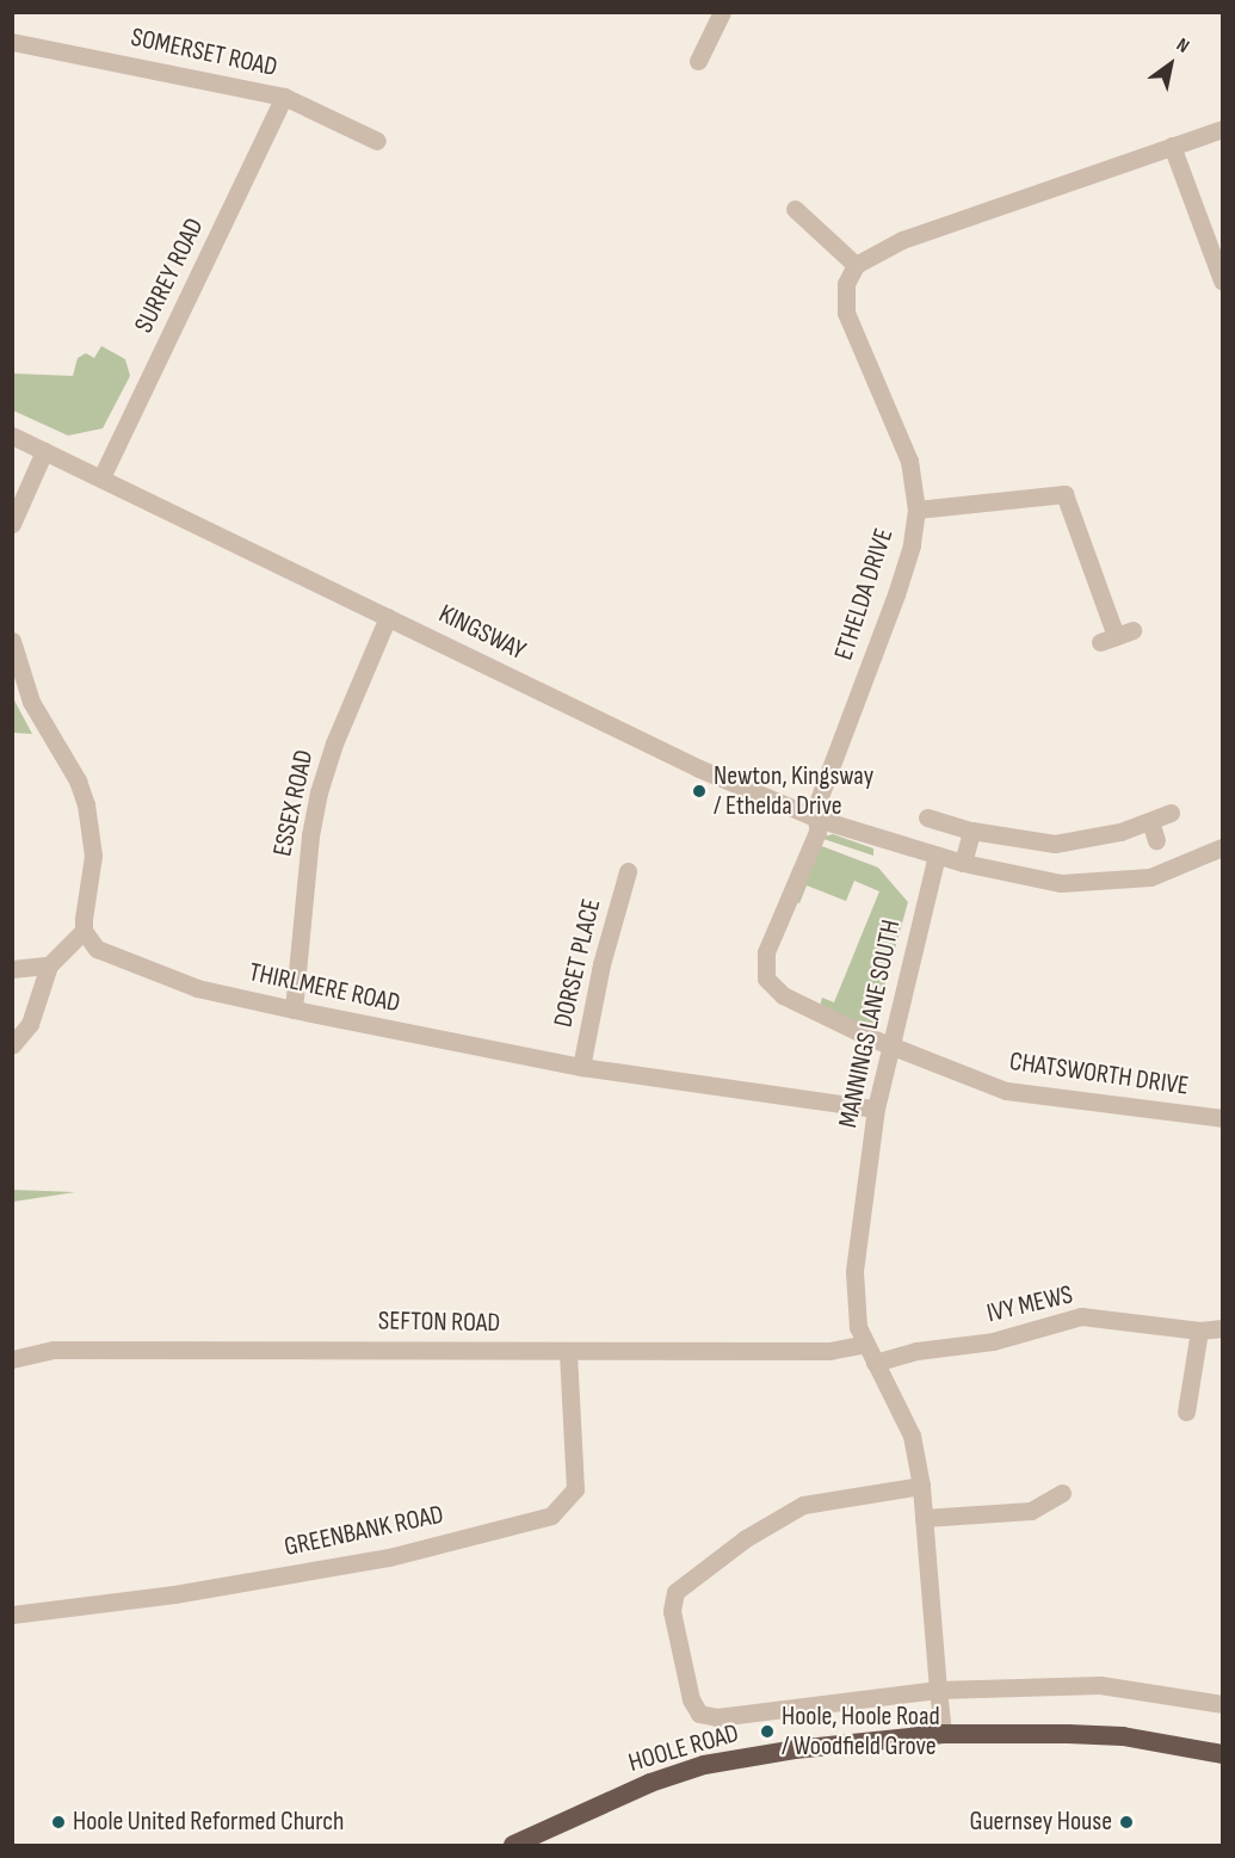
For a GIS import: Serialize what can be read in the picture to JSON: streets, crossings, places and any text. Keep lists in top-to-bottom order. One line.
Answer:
{"streets":{"highway":["HOOLE ROAD"],"street":["SOMERSET ROAD","SURREY ROAD","ETHELDA DRIVE","KINGSWAY","ESSEX ROAD","DORSET PLACE","THIRLMERE ROAD","MANNINGS LANE SOUTH","CHATSWORTH DRIVE","IVY MEWS","SEFTON ROAD","GREENBANK ROAD"]},"crossings":[["SOMERSET ROAD","SURREY ROAD"],["SURREY ROAD","KINGSWAY"],["ETHELDA DRIVE","KINGSWAY"],["ETHELDA DRIVE","MANNINGS LANE SOUTH"],["ETHELDA DRIVE","CHATSWORTH DRIVE"],["KINGSWAY","ESSEX ROAD"],["KINGSWAY","MANNINGS LANE SOUTH"],["ESSEX ROAD","THIRLMERE ROAD"],["DORSET PLACE","THIRLMERE ROAD"],["THIRLMERE ROAD","MANNINGS LANE SOUTH"],["MANNINGS LANE SOUTH","CHATSWORTH DRIVE"],["MANNINGS LANE SOUTH","IVY MEWS"],["MANNINGS LANE SOUTH","SEFTON ROAD"],["MANNINGS LANE SOUTH","HOOLE ROAD"],["SEFTON ROAD","GREENBANK ROAD"]],"places":["Newton, Kingsway / Ethelda Drive","Hoole, Hoole Road / Woodfield Grove","Hoole United Reformed Church","Guernsey House"],"north":"top right"}
